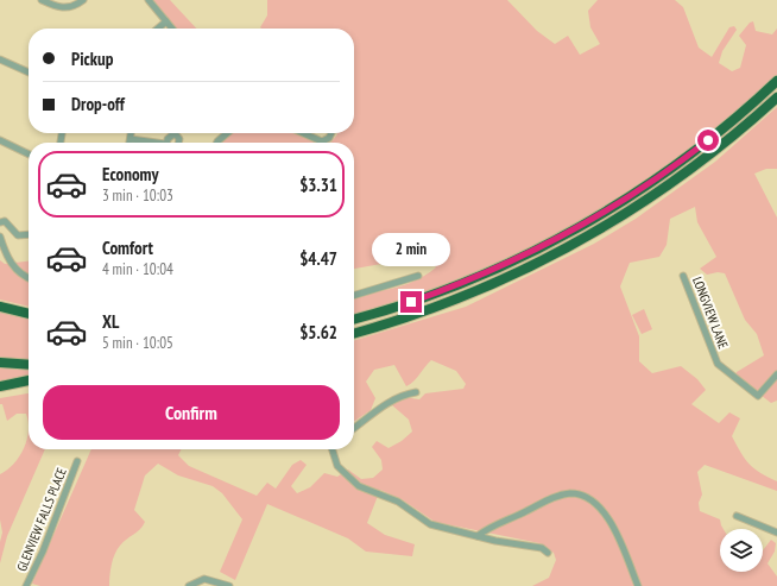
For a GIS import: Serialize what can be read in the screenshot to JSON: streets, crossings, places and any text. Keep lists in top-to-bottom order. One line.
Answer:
{"streets":{"street":["LONGVIEW LANE","GLENVIEW FALLS PLACE"]},"page":{"banner":["Pickup","Drop-off"],"list":[{"name":"Economy","note":"3 min · 10:03","value":"$3.31"},{"name":"Comfort","note":"4 min · 10:04","value":"$4.47"},{"name":"XL","note":"5 min · 10:05","value":"$5.62"}],"bubble":"2 min","buttons":"Confirm"}}
